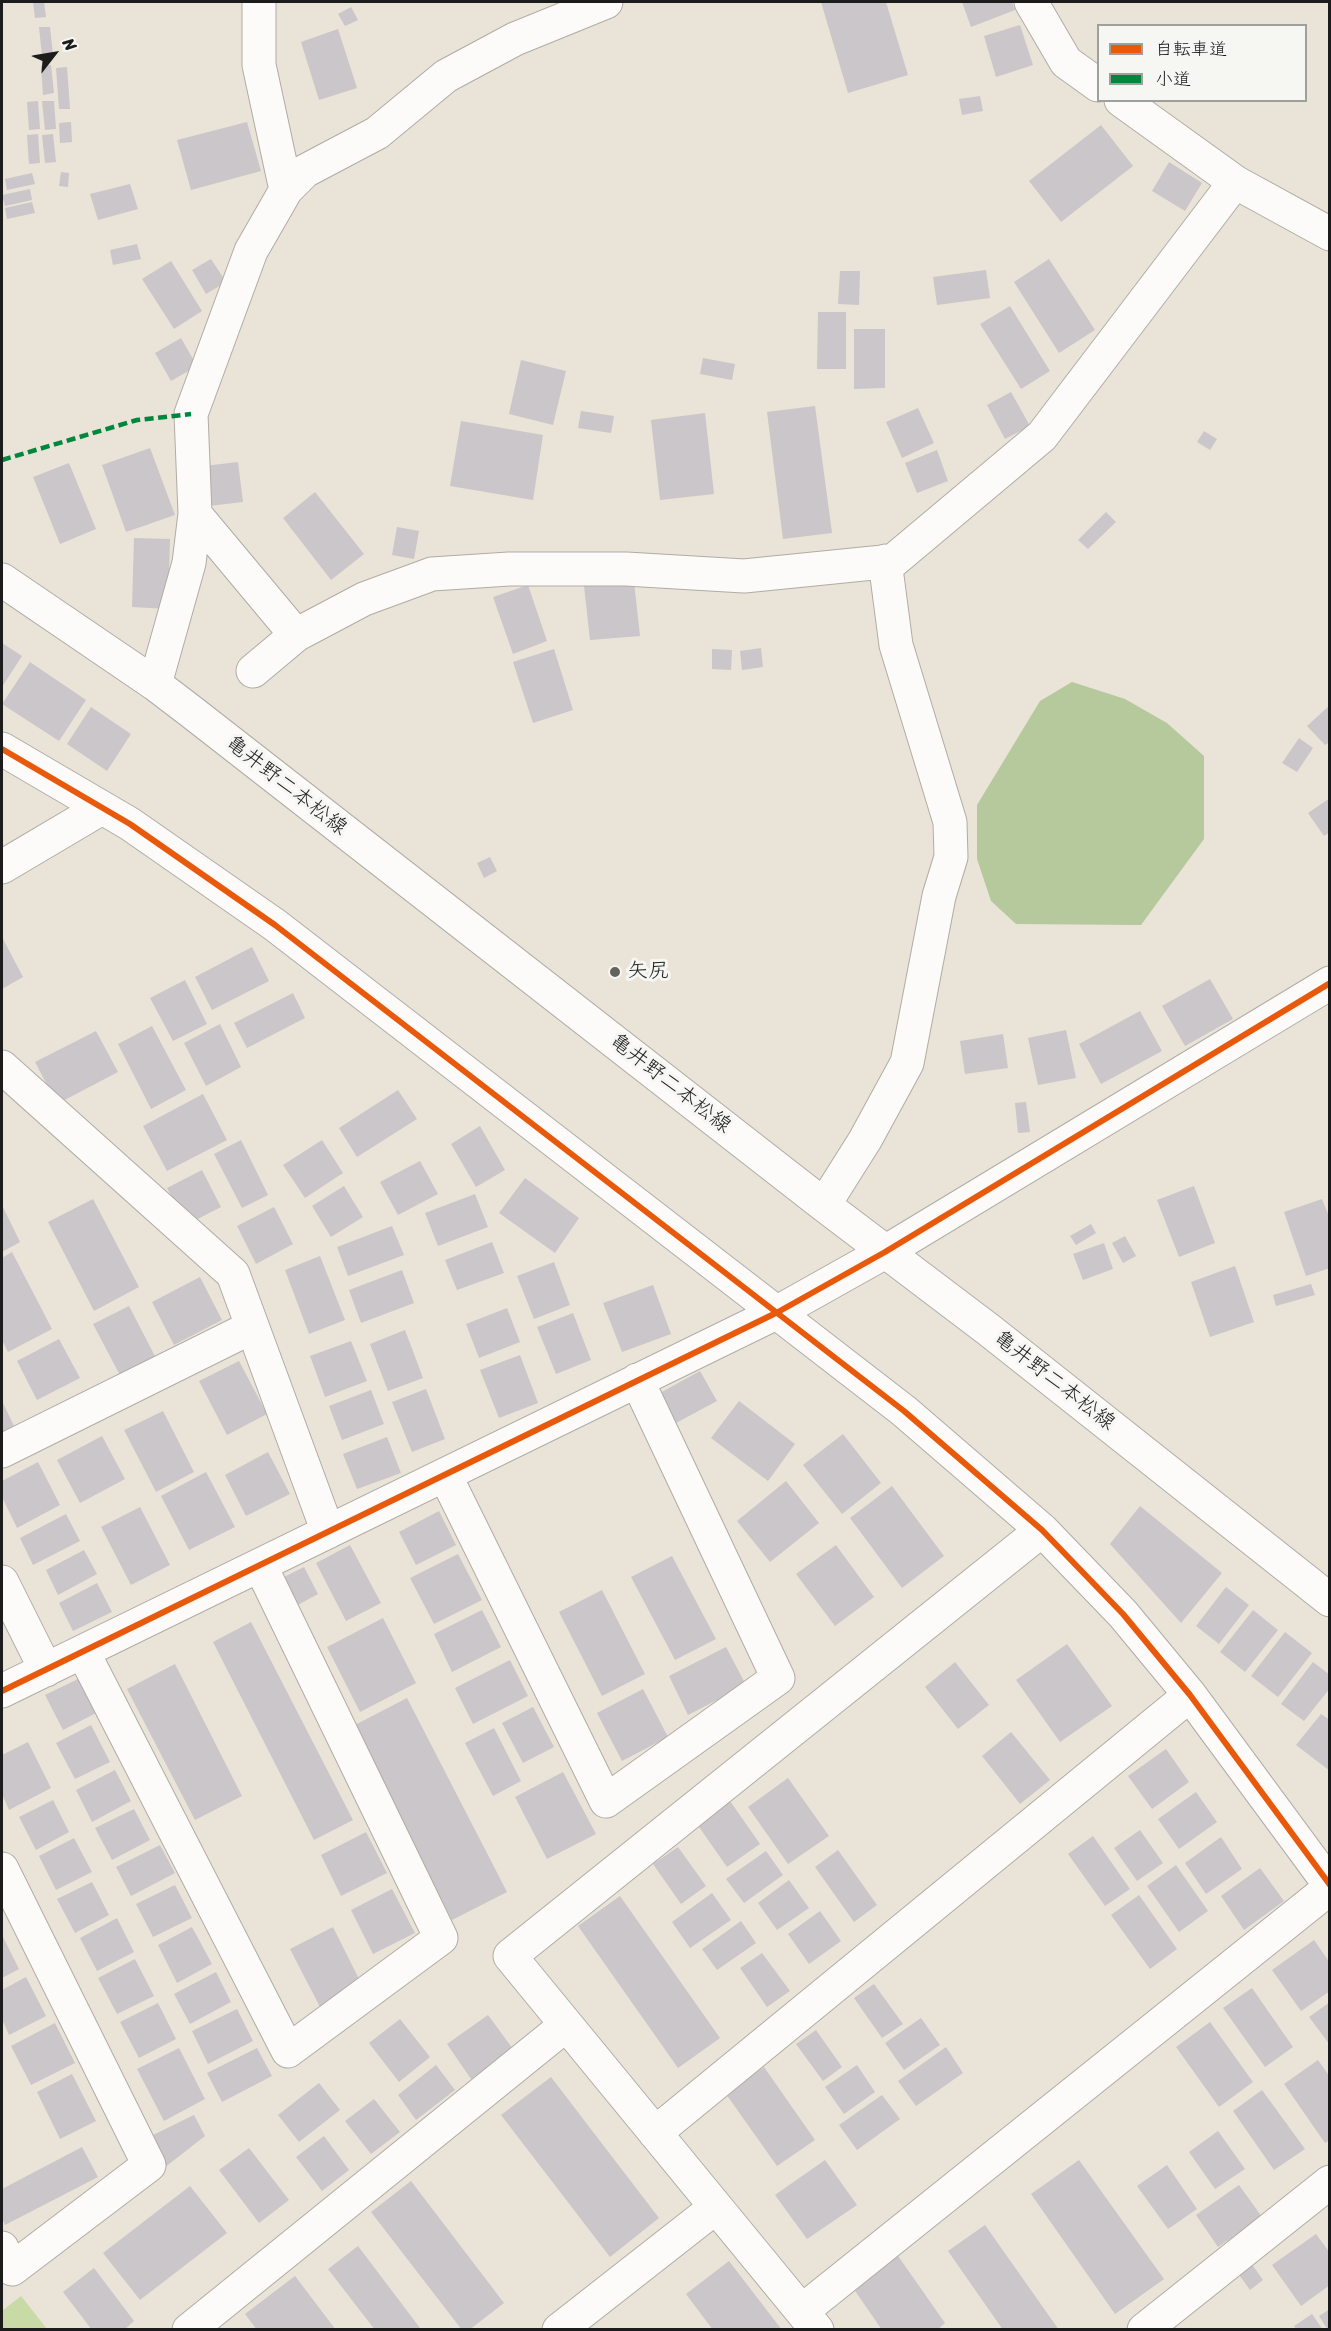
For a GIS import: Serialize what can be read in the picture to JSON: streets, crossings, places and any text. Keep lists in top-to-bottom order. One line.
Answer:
{"streets":{"street":["亀井野二本松線"]},"places":["矢尻"],"legend":["自転車道","小道"],"north":"top right"}
